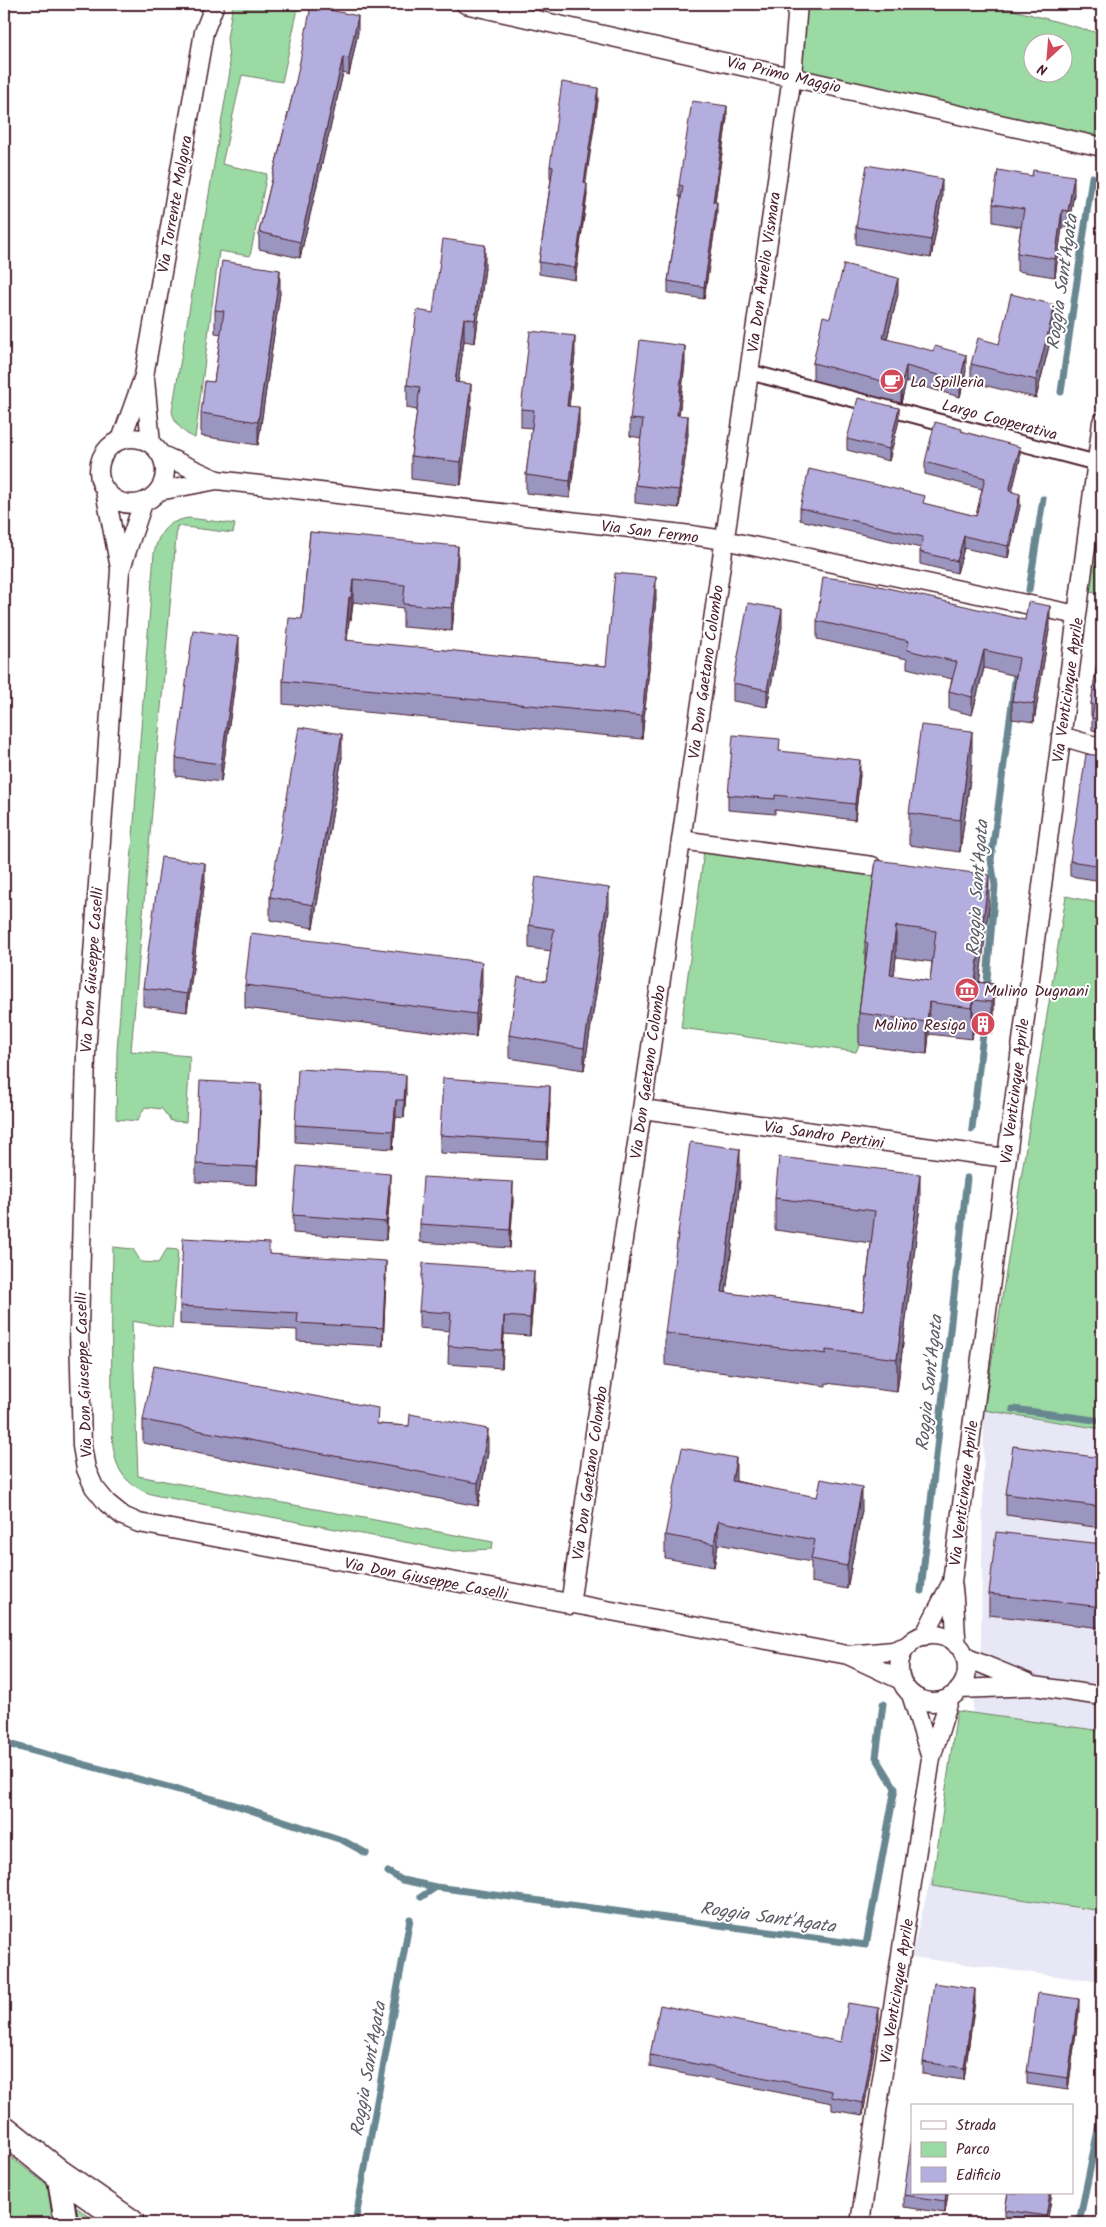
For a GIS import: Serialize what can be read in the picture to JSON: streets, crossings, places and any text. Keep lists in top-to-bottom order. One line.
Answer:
{"streets":{"street":["Via Primo Maggio","Via Torrente Molgora","Via Don Aurelio Vismara","Largo Cooperativa","Via San Fermo","Via Don Gaetano Colombo","Via Venticinque Aprile","Via Don Giuseppe Caselli","Via Sandro Pertini"]},"crossings":[["Via Primo Maggio","Via Don Aurelio Vismara"],["Via Torrente Molgora","Via Don Giuseppe Caselli"],["Via Don Aurelio Vismara","Largo Cooperativa"],["Via Don Aurelio Vismara","Via San Fermo"],["Via Don Aurelio Vismara","Via Don Gaetano Colombo"],["Largo Cooperativa","Via Venticinque Aprile"],["Via San Fermo","Via Don Gaetano Colombo"],["Via San Fermo","Via Venticinque Aprile"],["Via Don Gaetano Colombo","Via Don Giuseppe Caselli"],["Via Don Gaetano Colombo","Via Sandro Pertini"],["Via Venticinque Aprile","Via Don Giuseppe Caselli"],["Via Venticinque Aprile","Via Sandro Pertini"]],"water":["Roggia Sant'Agata"],"places":{"cafe":["La Spilleria"],"museum":["Mulino Dugnani"],"building":["Molino Resiga"]},"legend":["Strada","Parco","Edificio"],"north":"bottom left"}
